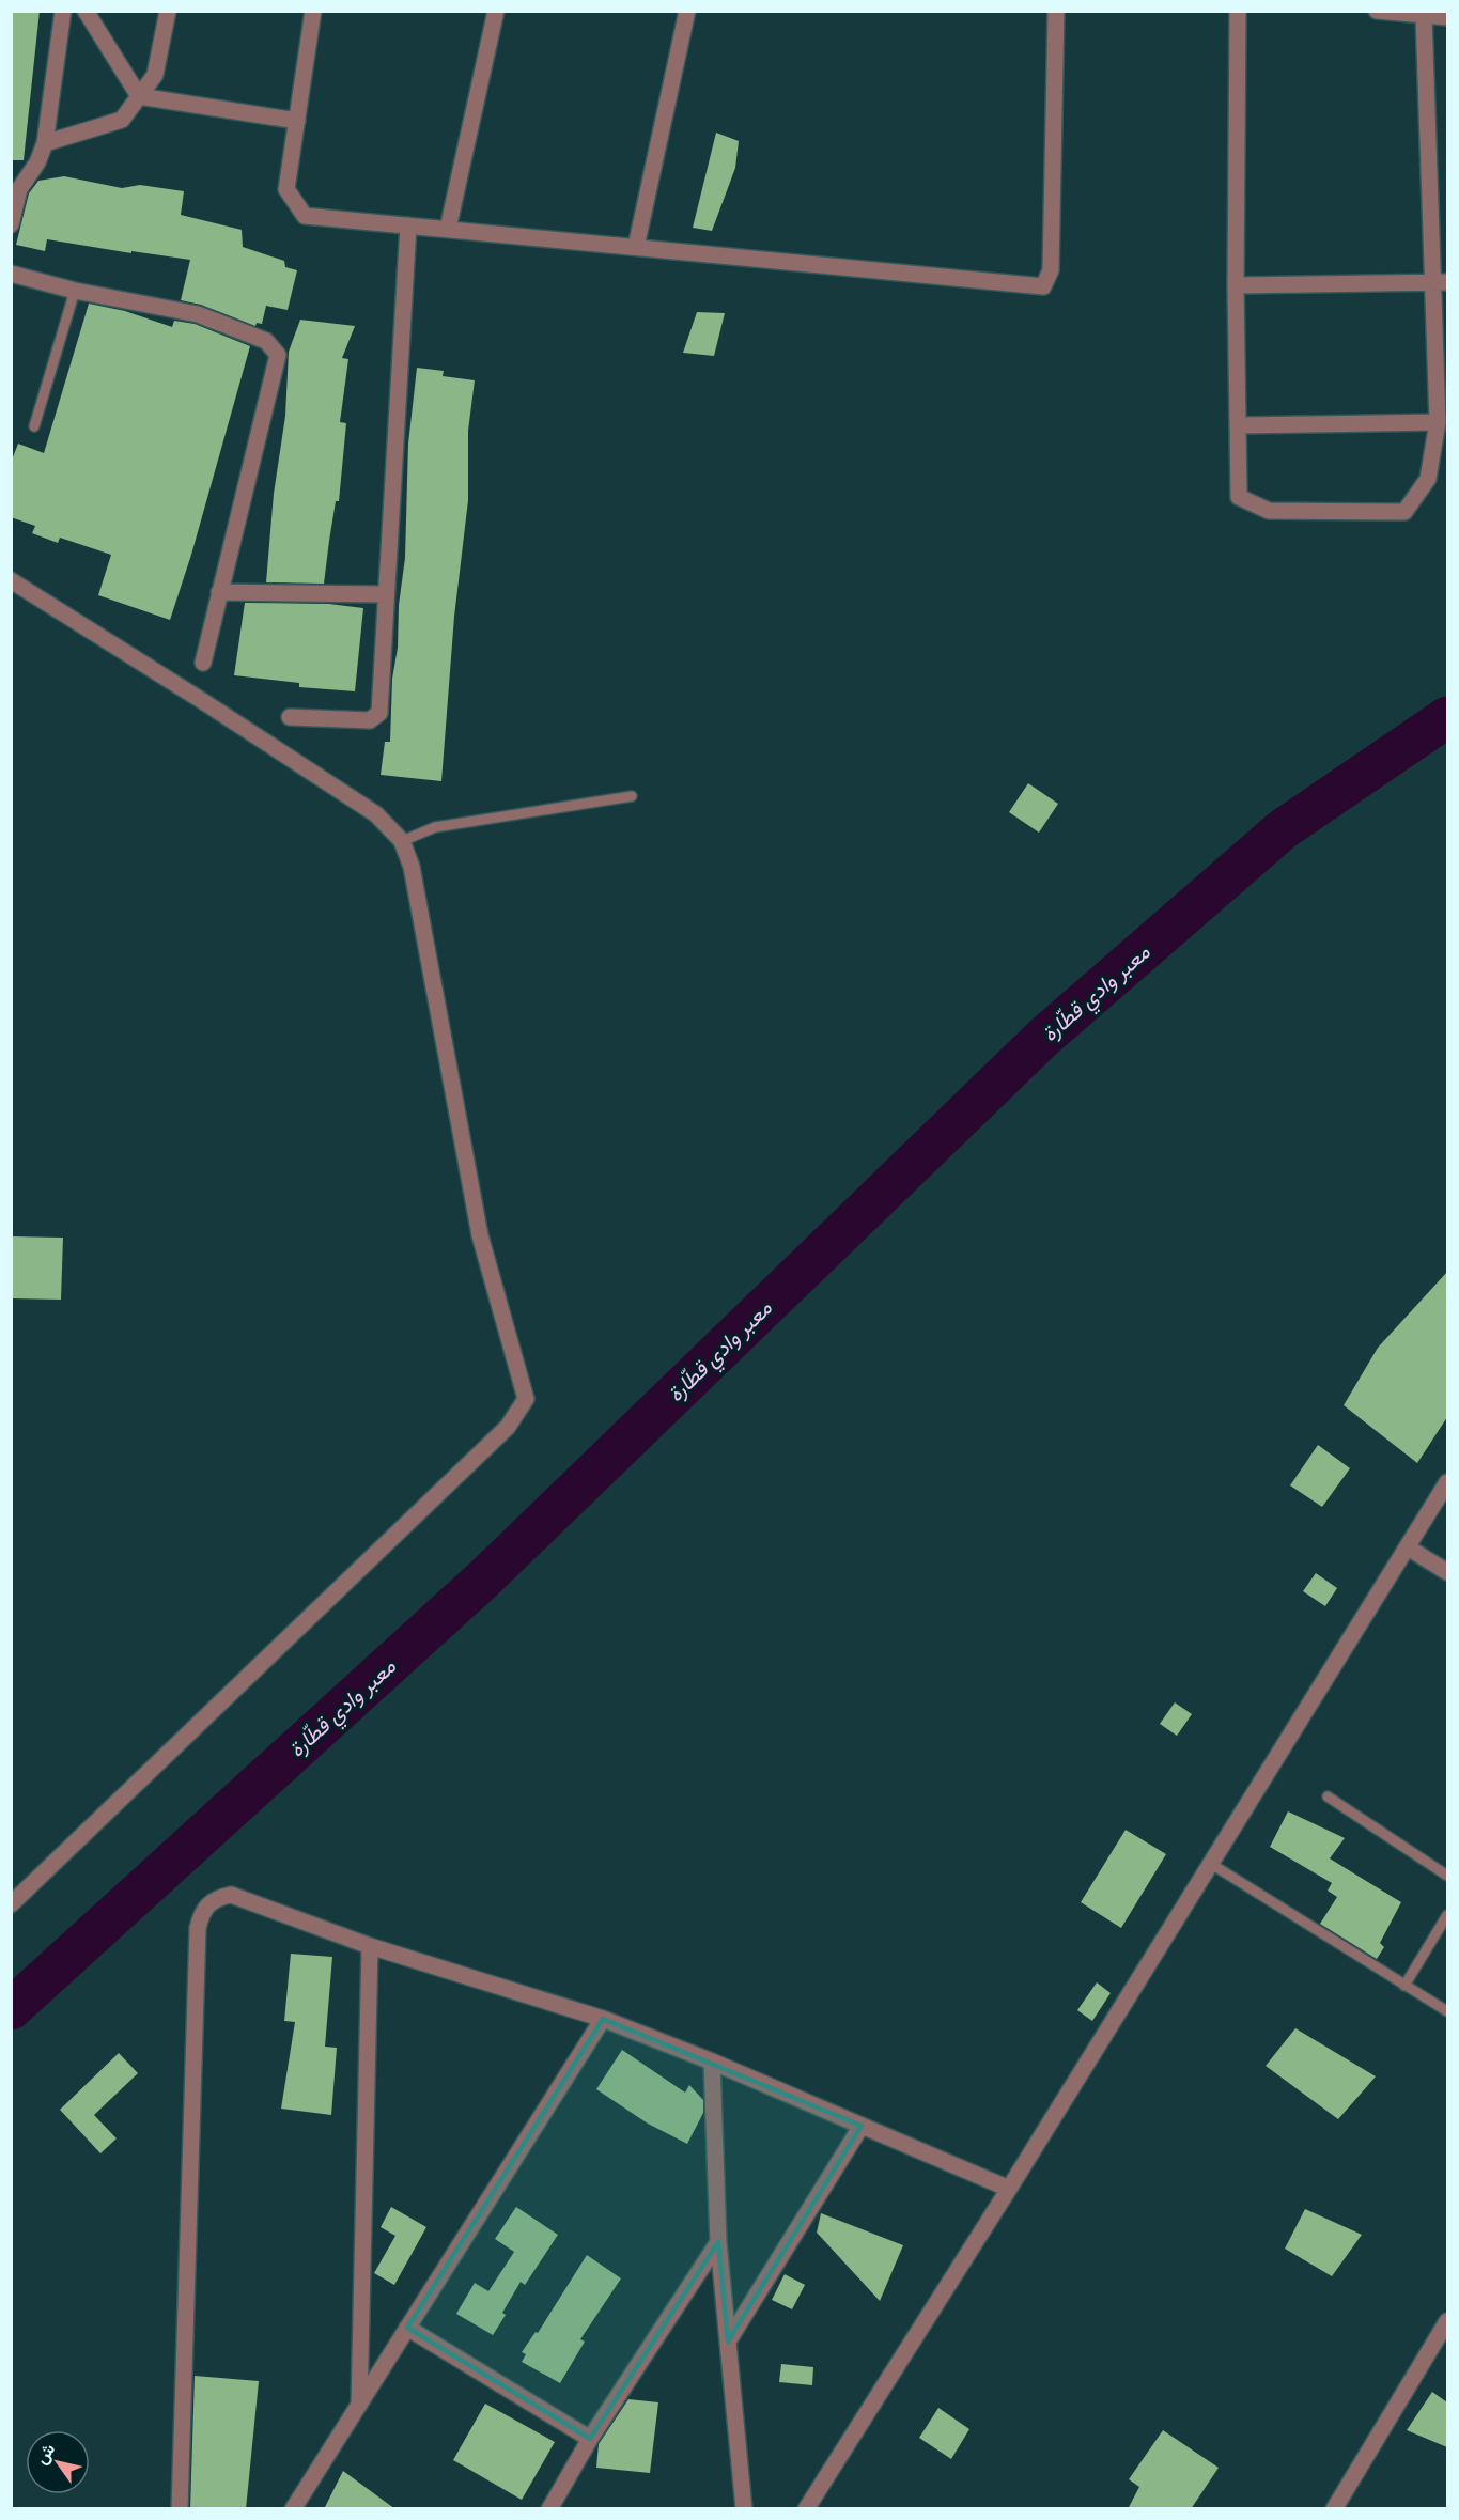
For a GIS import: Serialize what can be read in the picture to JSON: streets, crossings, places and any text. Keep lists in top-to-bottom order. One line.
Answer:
{"water":["معبر وادي قطّارة"],"north":"top left"}
